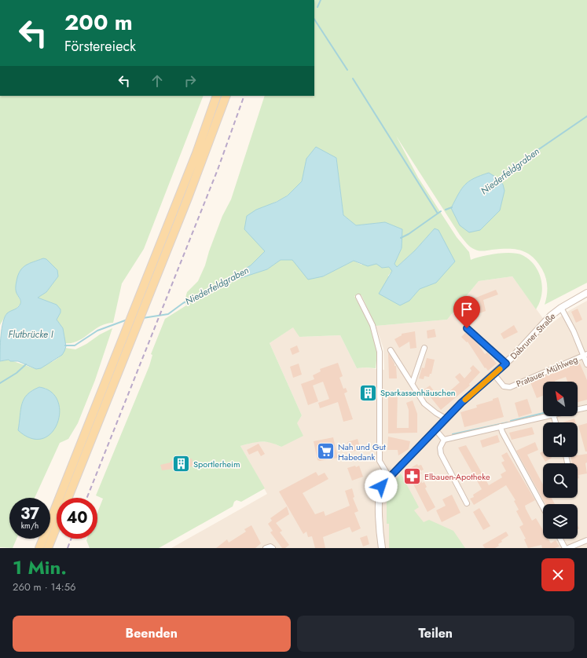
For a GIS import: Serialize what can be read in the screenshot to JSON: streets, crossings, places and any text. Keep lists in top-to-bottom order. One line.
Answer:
{"streets":{"street":["Dabruner Straße","Pratauer Mühlweg"]},"crossings":[["Dabruner Straße","Pratauer Mühlweg"]],"water":["Niederfeldgraben","Flutbrücke I"],"places":{"building":["Sparkassenhäuschen","Sportlerheim"],"supermarket":["Nah und Gut Habedank"],"pharmacy":["Elbauen-Apotheke"]},"north":"top left","page":{"turn":["200 m","Förstereieck"],"speed":"37 km/h","limit":"40","heading":["1 Min.","260 m · 14:56"],"buttons":["Beenden","Teilen"]}}
